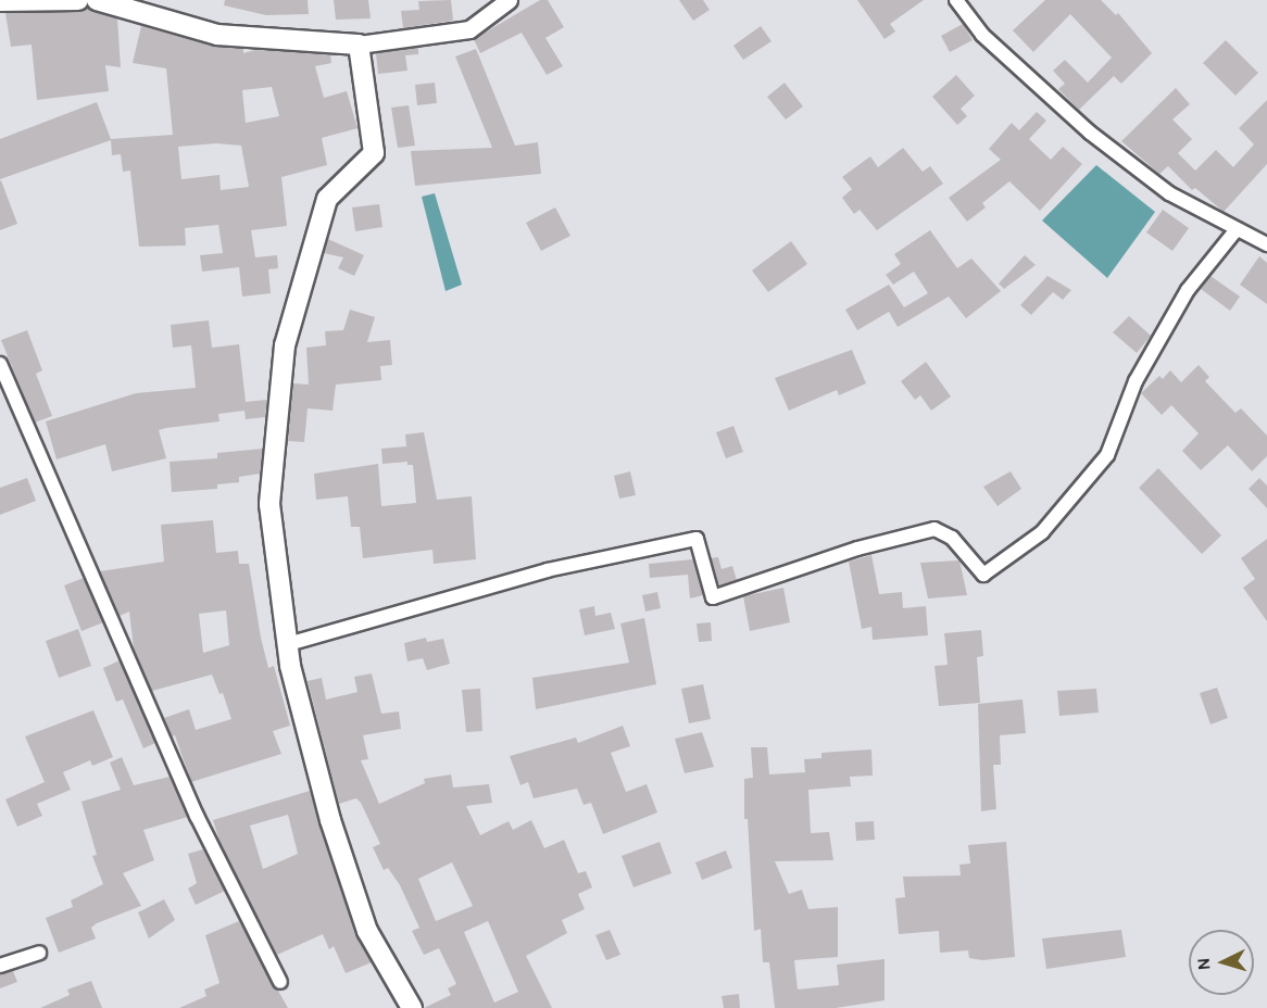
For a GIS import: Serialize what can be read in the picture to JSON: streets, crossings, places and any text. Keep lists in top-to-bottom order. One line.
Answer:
{"north":"left"}
